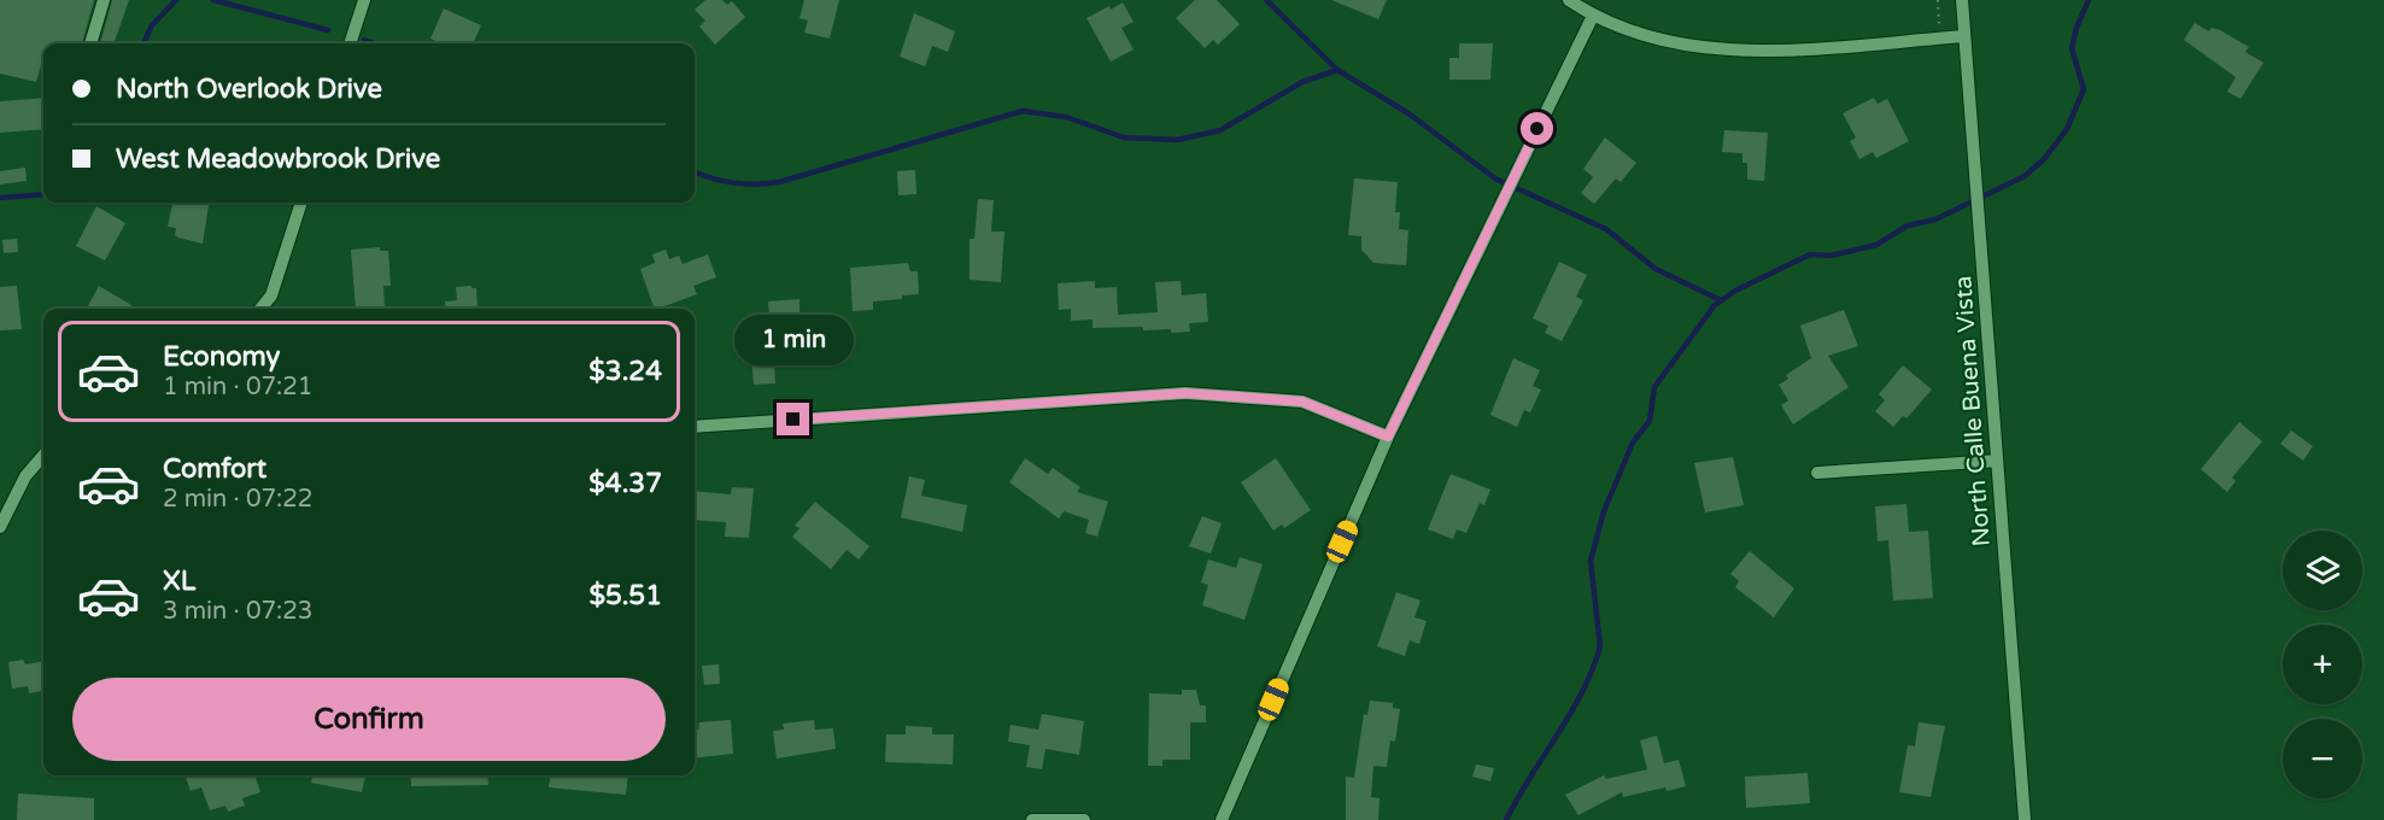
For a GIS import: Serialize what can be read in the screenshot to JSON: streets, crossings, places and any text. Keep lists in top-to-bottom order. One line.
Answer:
{"streets":{"street":["North Calle Buena Vista"]},"page":{"banner":["North Overlook Drive","West Meadowbrook Drive"],"bubble":"1 min","list":[{"name":"Economy","note":"1 min · 07:21","value":"$3.24"},{"name":"Comfort","note":"2 min · 07:22","value":"$4.37"},{"name":"XL","note":"3 min · 07:23","value":"$5.51"}],"map_buttons":["+","−"],"buttons":"Confirm"}}
